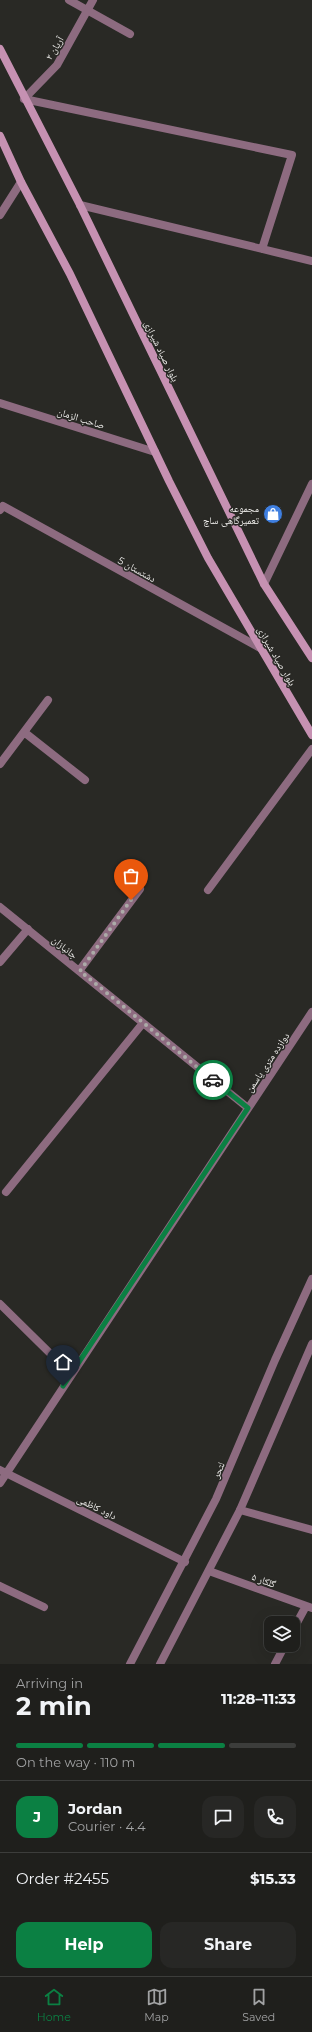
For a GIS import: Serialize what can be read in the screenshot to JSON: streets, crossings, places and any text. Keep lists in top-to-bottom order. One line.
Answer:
{"streets":{"main road":["بلوار صیاد شیرازی"],"street":["آریان ۲","صاحب الزمان","دشتستان 5","جانبازان","دوازده متری یاسمن","لتحر","داود کاظمی","گلکار ۵"]},"crossings":[["آریان ۲","بلوار صیاد شیرازی"],["بلوار صیاد شیرازی","صاحب الزمان"],["بلوار صیاد شیرازی","دشتستان 5"],["جانبازان","دوازده متری یاسمن"],["دوازده متری یاسمن","داود کاظمی"],["لتحر","داود کاظمی"]],"places":{"shop":["مجموعه تعمیرگاهی ساچ"]},"page":{"heading":["2 min","Arriving in","11:28–11:33"],"panel":["Jordan","Courier · 4.4","Order #2455","$15.33"],"bar":"On the way · 110 m","round":"J","buttons":["Help","Share"],"tabs":["Home","Map","Saved"]}}
